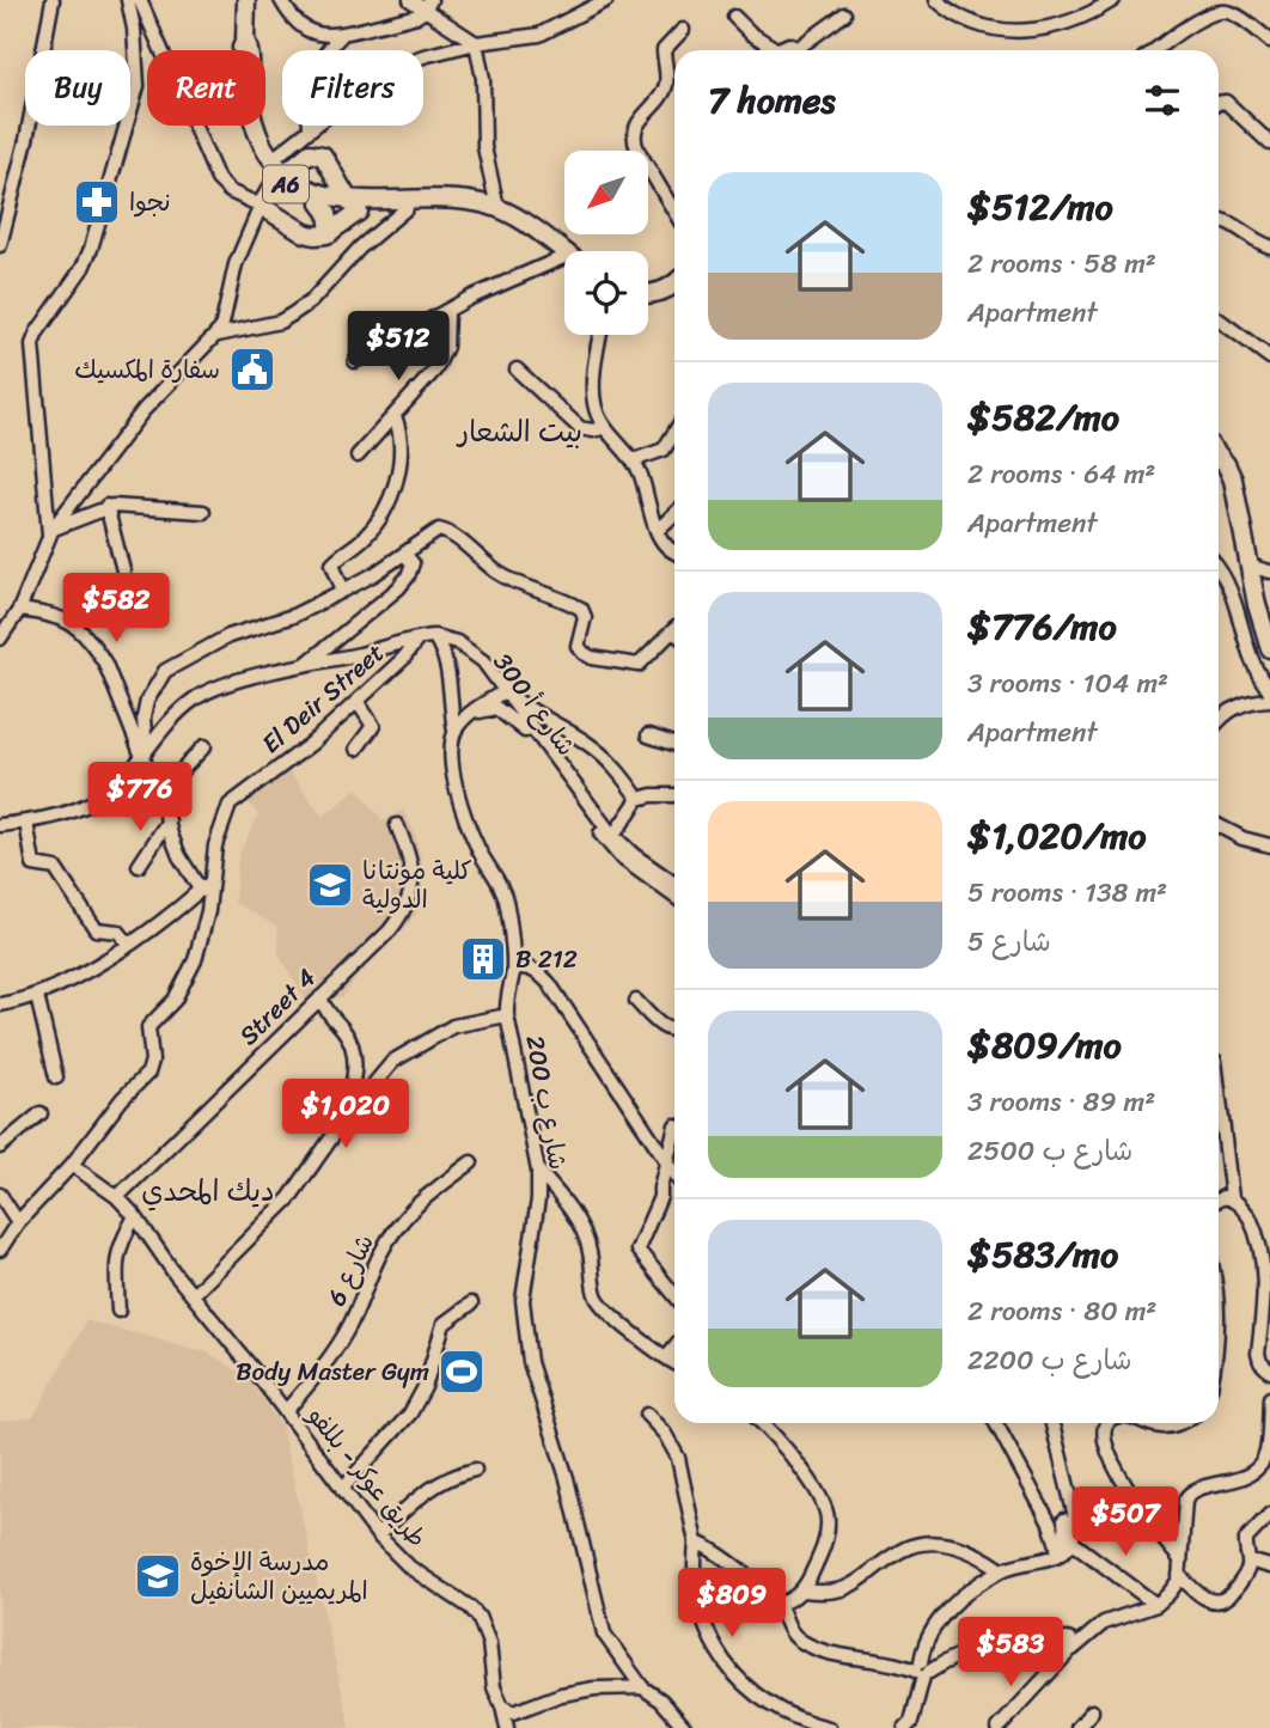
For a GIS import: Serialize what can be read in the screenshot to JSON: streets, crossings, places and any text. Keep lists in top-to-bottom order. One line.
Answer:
{"streets":{"highway":["A6"],"street":["El Deir Street","شارع أ 300","Street 4","شارع ب 200","شارع 6","طريق عوكر - بللفو"]},"crossings":[["El Deir Street","طريق عوكر - بللفو"],["شارع أ 300","شارع ب 200"],["Street 4","طريق عوكر - بللفو"],["شارع 6","طريق عوكر - بللفو"]],"districts":["بيت الشعار","ديك المحدي"],"places":{"pharmacy":["نجوا"],"public building":["سفارة المكسيك"],"school or university":["كلية مونتانا الدولية","مدرسة الإخوة المريميين الشانفيل"],"building":["B 212"],"sports":["Body Master Gym"]},"north":"bottom left","page":{"chip":["Buy","Rent","Filters"],"heading":"7 homes","list":[{"name":"$512/mo","note":"2 rooms · 58 m² · Apartment"},{"name":"$582/mo","note":"2 rooms · 64 m² · Apartment"},{"name":"$776/mo","note":"3 rooms · 104 m² · Apartment"},{"name":"$1,020/mo","note":"5 rooms · 138 m² · شارع 5"},{"name":"$809/mo","note":"3 rooms · 89 m² · شارع ب 2500"},{"name":"$583/mo","note":"2 rooms · 80 m² · شارع ب 2200"}],"price":["$512","$582","$776","$1,020","$507","$809","$583"]}}
